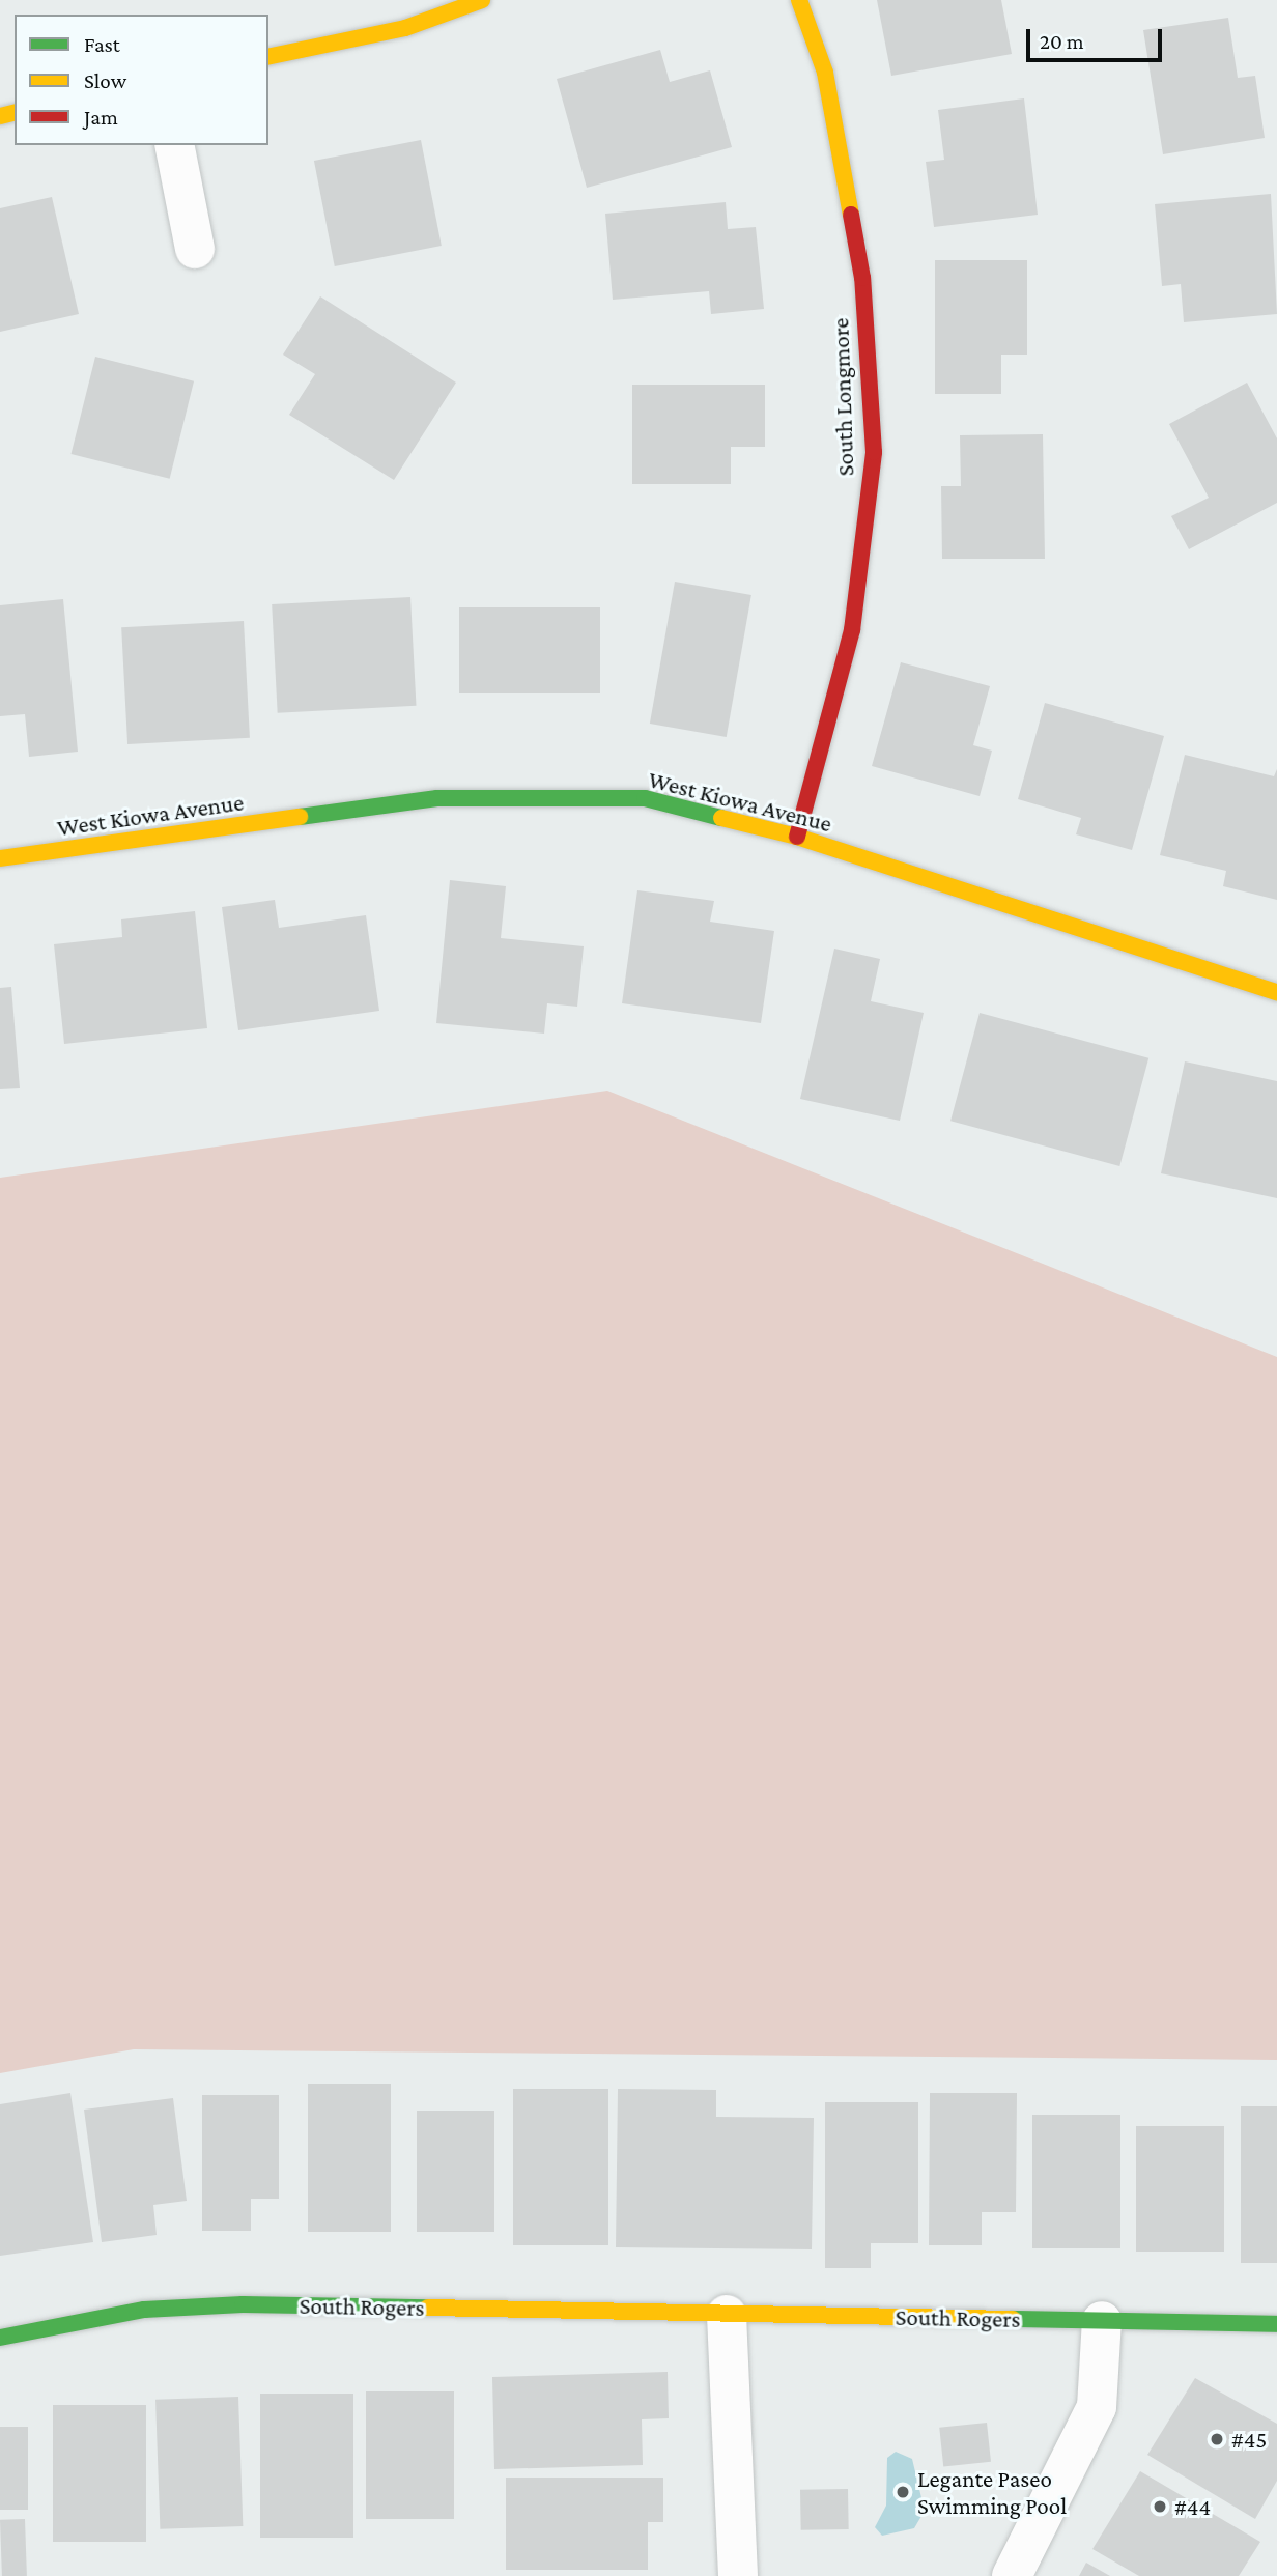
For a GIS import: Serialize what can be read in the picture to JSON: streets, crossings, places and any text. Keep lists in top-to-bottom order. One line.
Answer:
{"streets":{"street":["South Longmore","West Kiowa Avenue","South Rogers"]},"crossings":[["South Longmore","West Kiowa Avenue"]],"places":["#45","Legante Paseo Swimming Pool","#44"],"legend":["Fast","Slow","Jam"],"scale_bar":"20 m"}
